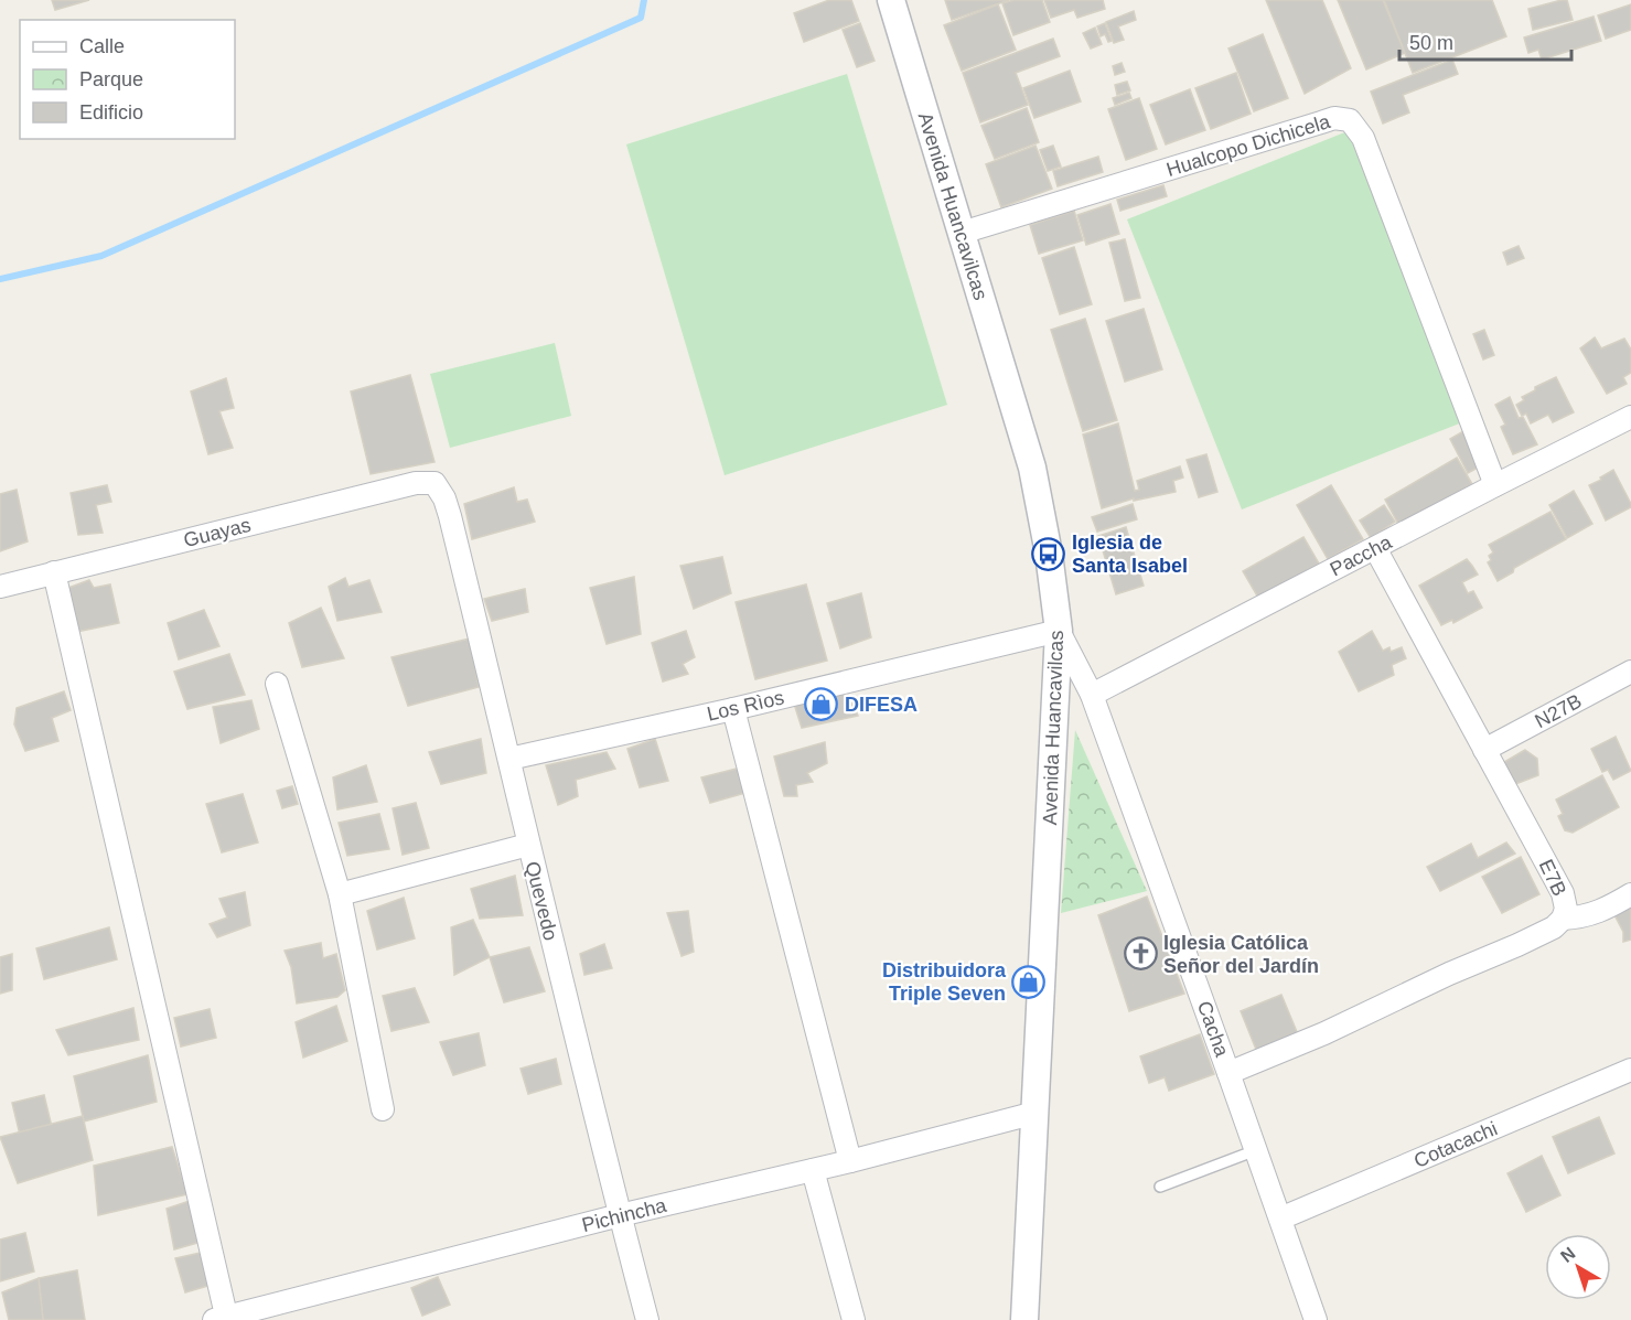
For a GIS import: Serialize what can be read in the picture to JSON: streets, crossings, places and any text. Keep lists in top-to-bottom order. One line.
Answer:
{"streets":{"street":["Hualcopo Dichicela","Avenida Huancavilcas","Guayas","Paccha","Los Rìos","N27B","E7B","Quevedo","Cacha","Cotacachi","Pichincha"]},"crossings":[["Hualcopo Dichicela","Avenida Huancavilcas"],["Hualcopo Dichicela","Paccha"],["Avenida Huancavilcas","Los Rìos"],["Avenida Huancavilcas","Cacha"],["Avenida Huancavilcas","Pichincha"],["Guayas","Quevedo"],["Paccha","E7B"],["Paccha","Cacha"],["Los Rìos","Quevedo"],["Los Rìos","Cacha"],["N27B","E7B"],["E7B","Cacha"],["Quevedo","Pichincha"],["Cacha","Cotacachi"]],"places":{"bus stop":["Iglesia de Santa Isabel"],"shop":["DIFESA","Distribuidora Triple Seven"],"church":["Iglesia Católica Señor del Jardín"]},"legend":["Calle","Parque","Edificio"],"scale_bar":"50 m","north":"top left"}
